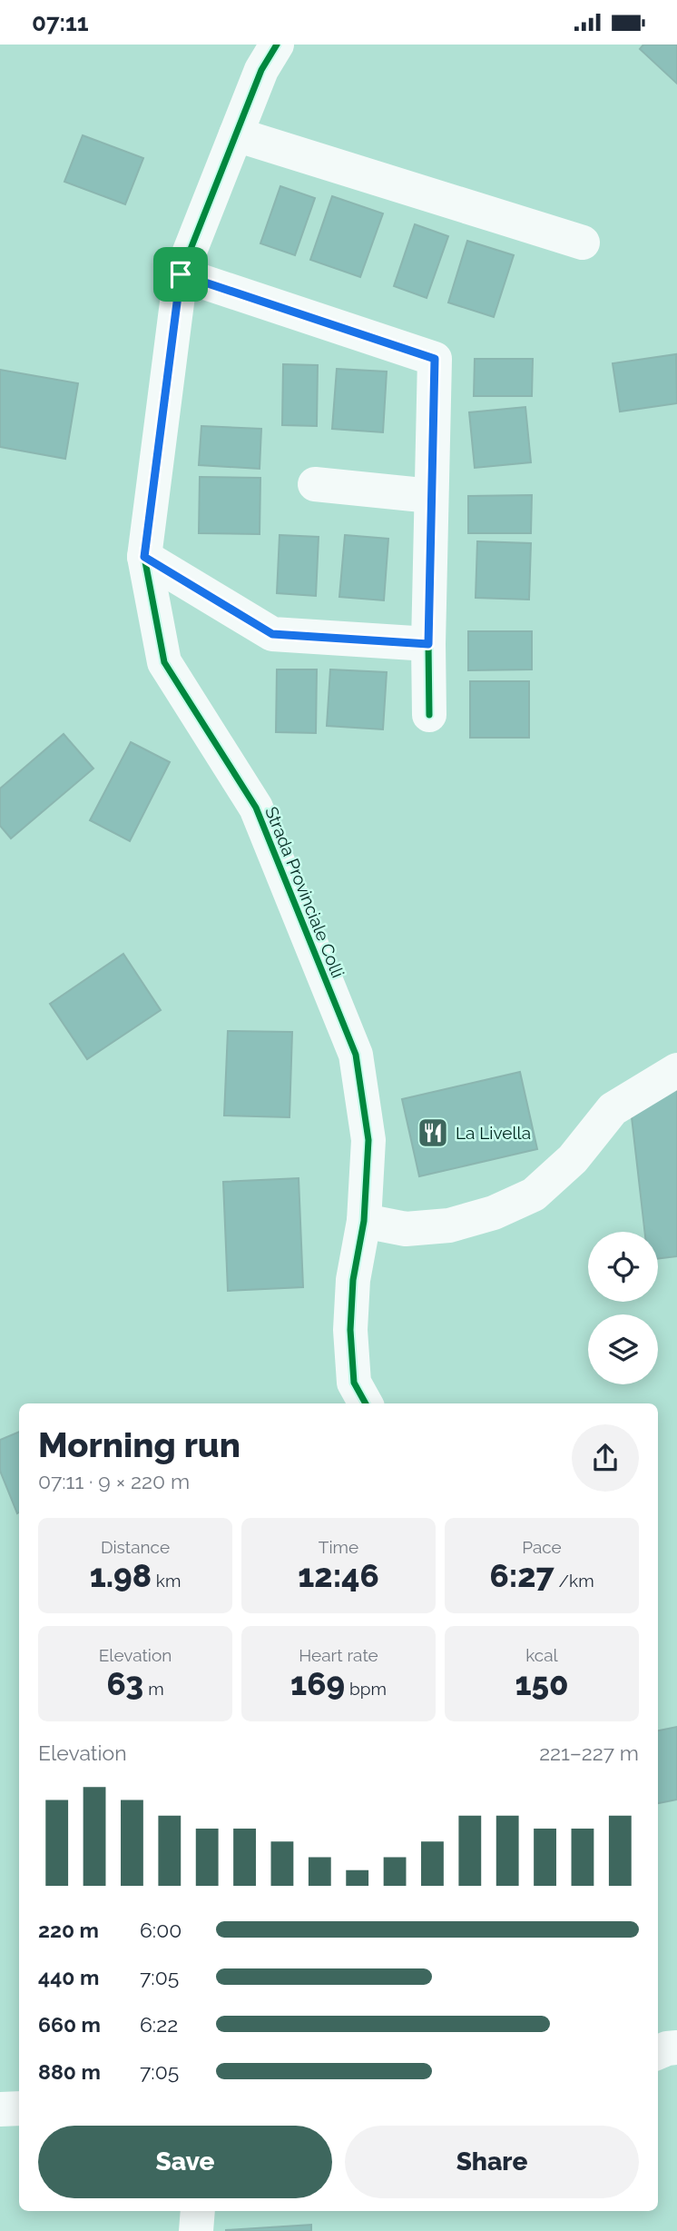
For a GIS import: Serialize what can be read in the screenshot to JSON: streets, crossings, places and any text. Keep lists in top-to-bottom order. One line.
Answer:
{"streets":{"street":["Strada Provinciale Colli"]},"places":{"restaurant":["La Livella"]},"page":{"status":"07:11","heading":["Morning run","07:11 · 9 × 220 m"],"stats":[["Distance","1.98 km"],["Time","12:46"],["Pace","6:27 /km"],["Elevation","63 m"],["Heart rate","169 bpm"],["kcal","150"]],"chart":["Elevation","221–227 m"],"list":[{"name":"220 m","note":"6:00"},{"name":"440 m","note":"7:05"},{"name":"660 m","note":"6:22"},{"name":"880 m","note":"7:05"}],"buttons":["Save","Share"]}}
